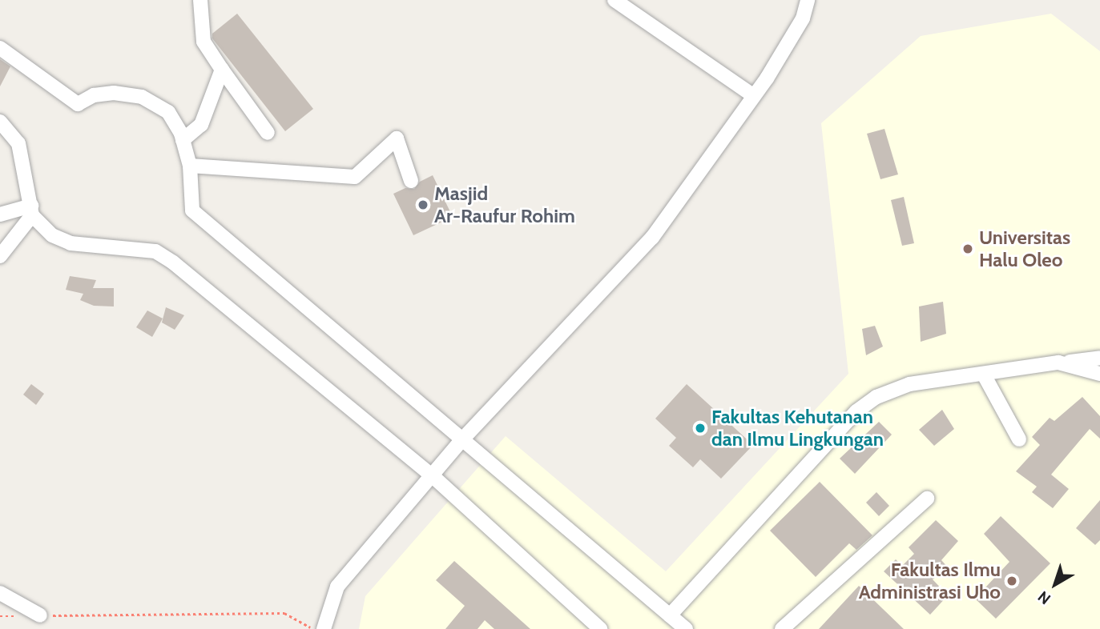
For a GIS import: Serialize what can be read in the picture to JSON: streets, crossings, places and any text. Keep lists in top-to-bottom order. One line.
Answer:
{"places":["Masjid Ar-Raufur Rohim","Universitas Halu Oleo","Fakultas Kehutanan dan Ilmu Lingkungan","Fakultas Ilmu Administrasi Uho"],"north":"bottom left"}
